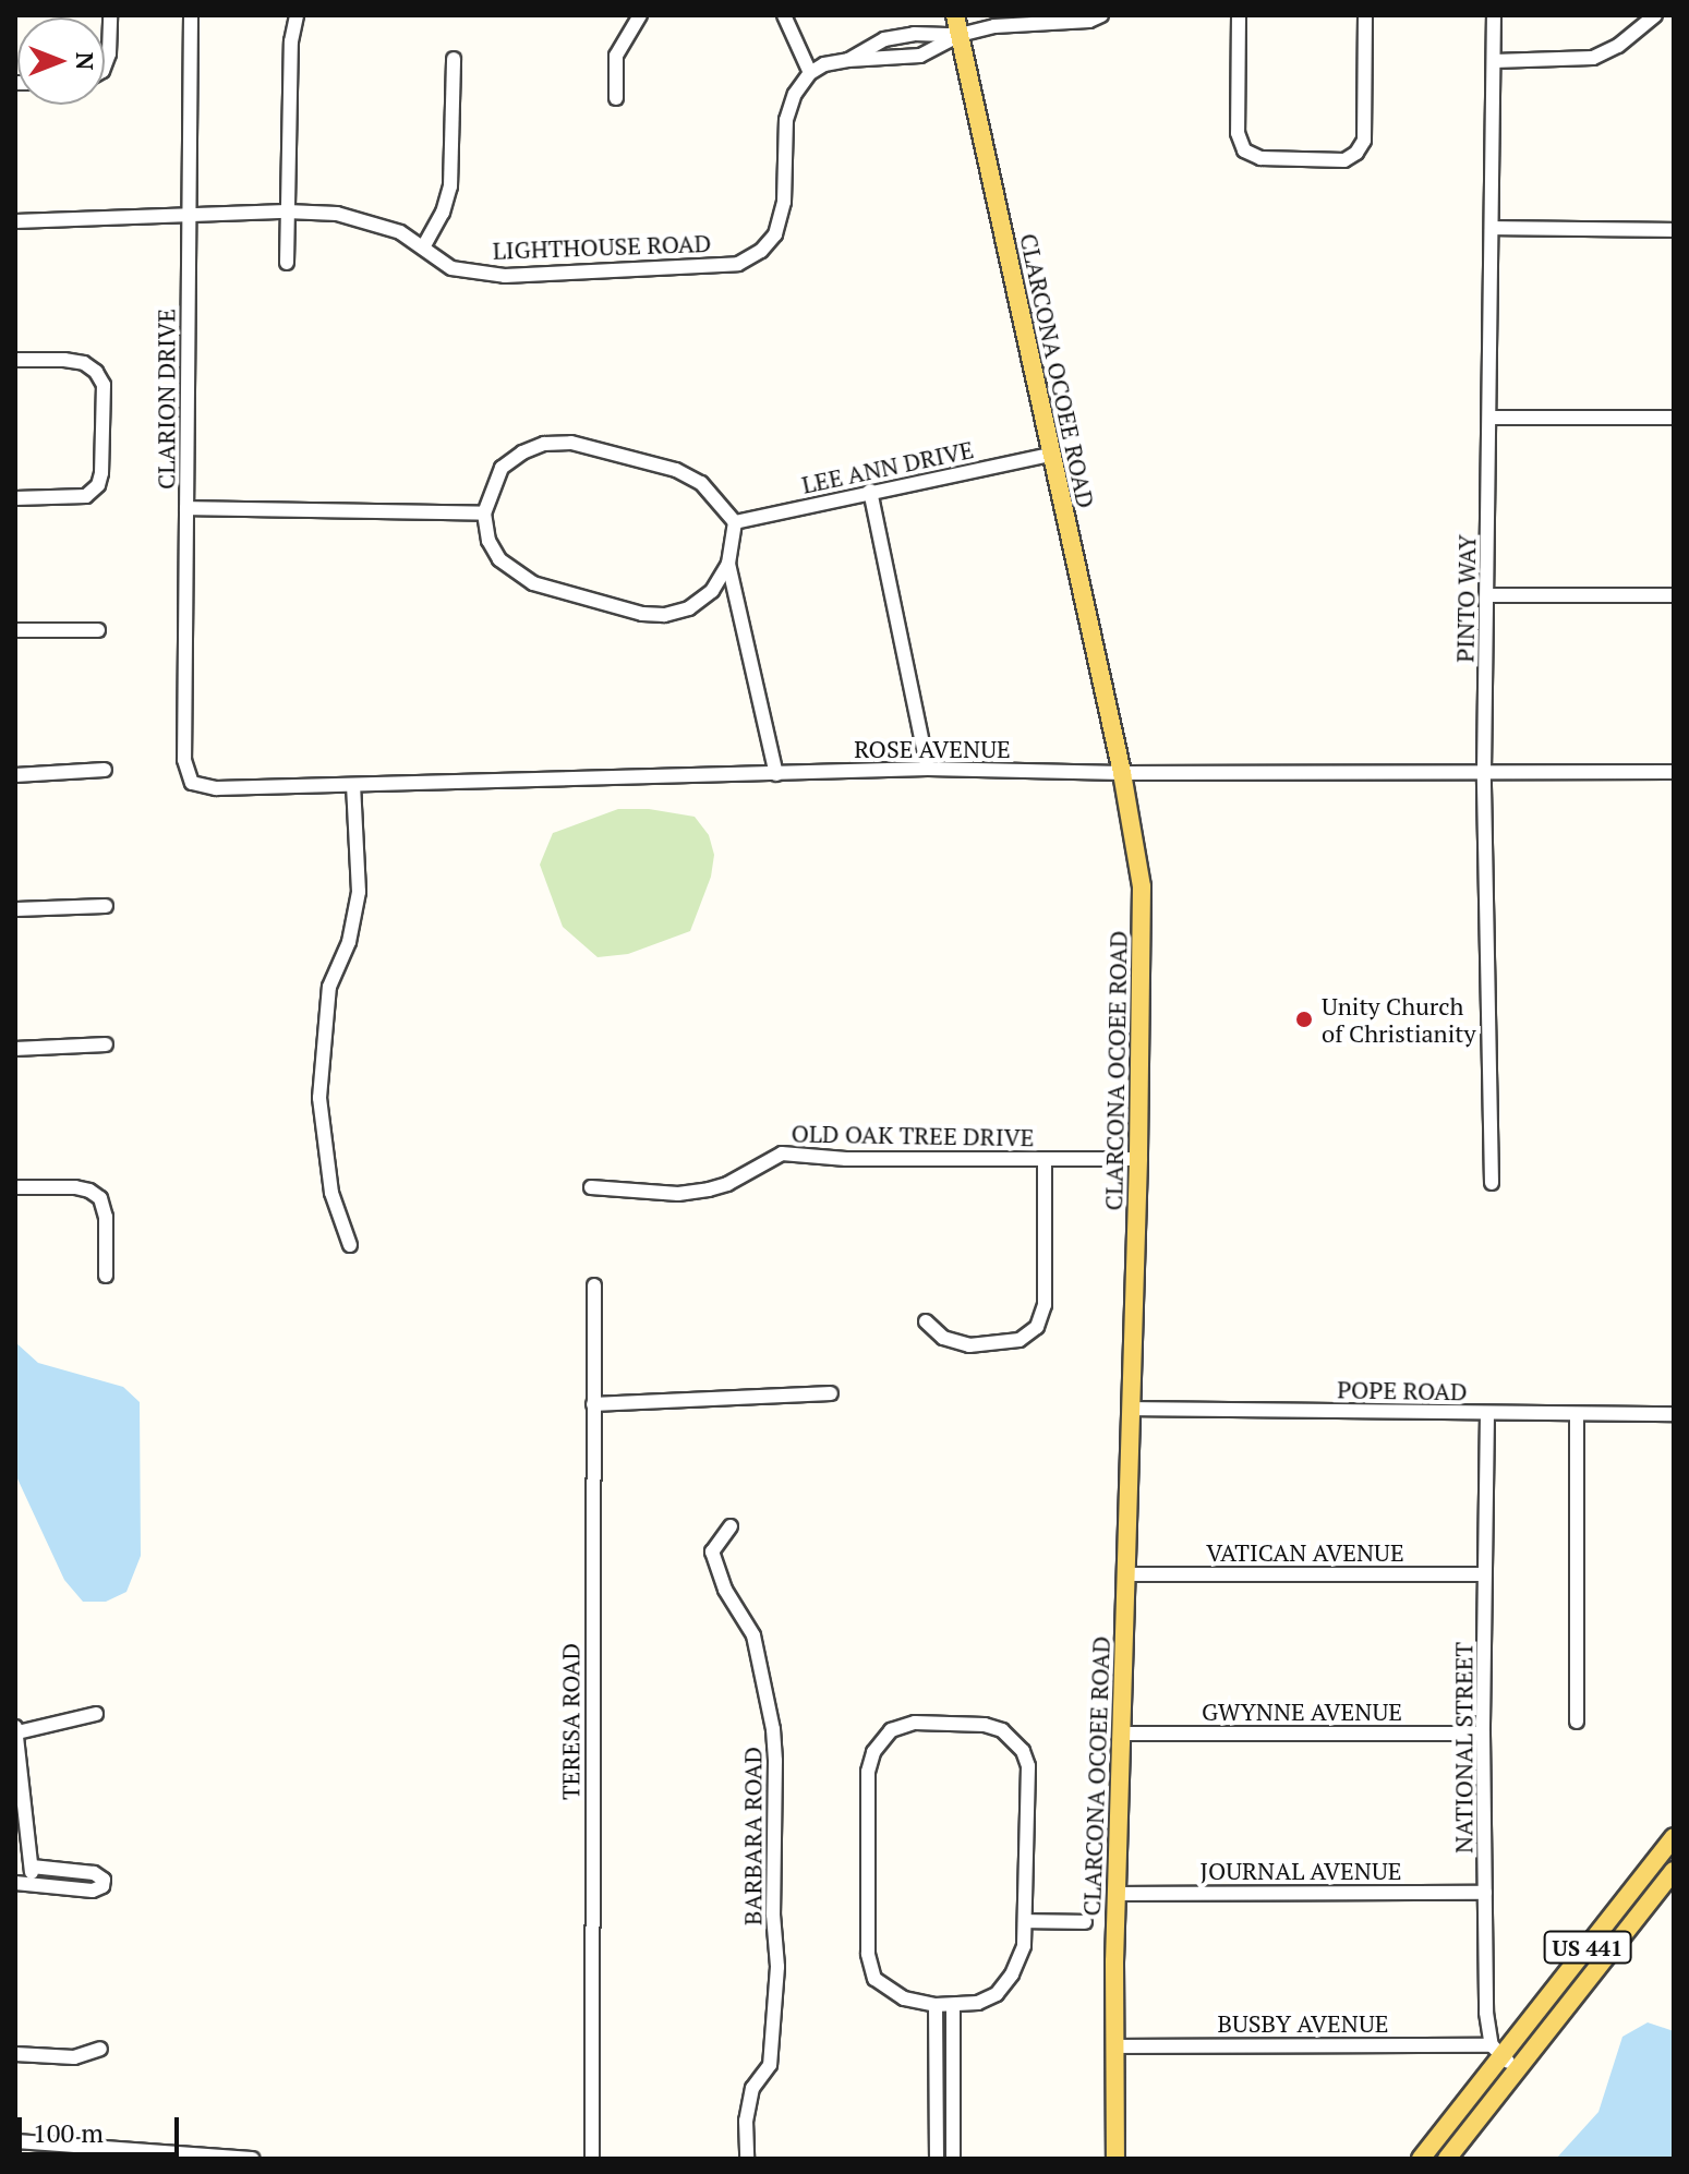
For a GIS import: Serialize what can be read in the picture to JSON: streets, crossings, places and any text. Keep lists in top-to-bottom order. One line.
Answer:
{"streets":{"main road":["CLARCONA OCOEE ROAD","US 441"],"street":["LIGHTHOUSE ROAD","CLARION DRIVE","LEE ANN DRIVE","PINTO WAY","ROSE AVENUE","OLD OAK TREE DRIVE","POPE ROAD","VATICAN AVENUE","GWYNNE AVENUE","TERESA ROAD","NATIONAL STREET","BARBARA ROAD","JOURNAL AVENUE","BUSBY AVENUE"]},"crossings":[["LIGHTHOUSE ROAD","CLARION DRIVE"],["CLARCONA OCOEE ROAD","LEE ANN DRIVE"],["CLARCONA OCOEE ROAD","ROSE AVENUE"],["CLARCONA OCOEE ROAD","OLD OAK TREE DRIVE"],["CLARCONA OCOEE ROAD","POPE ROAD"],["CLARCONA OCOEE ROAD","VATICAN AVENUE"],["CLARCONA OCOEE ROAD","GWYNNE AVENUE"],["CLARCONA OCOEE ROAD","JOURNAL AVENUE"],["CLARCONA OCOEE ROAD","BUSBY AVENUE"],["CLARION DRIVE","ROSE AVENUE"],["PINTO WAY","ROSE AVENUE"],["POPE ROAD","NATIONAL STREET"],["VATICAN AVENUE","NATIONAL STREET"],["GWYNNE AVENUE","NATIONAL STREET"],["NATIONAL STREET","JOURNAL AVENUE"],["NATIONAL STREET","US 441"],["NATIONAL STREET","BUSBY AVENUE"],["US 441","BUSBY AVENUE"]],"places":["Unity Church of Christianity"],"scale_bar":"100 m","north":"right"}
